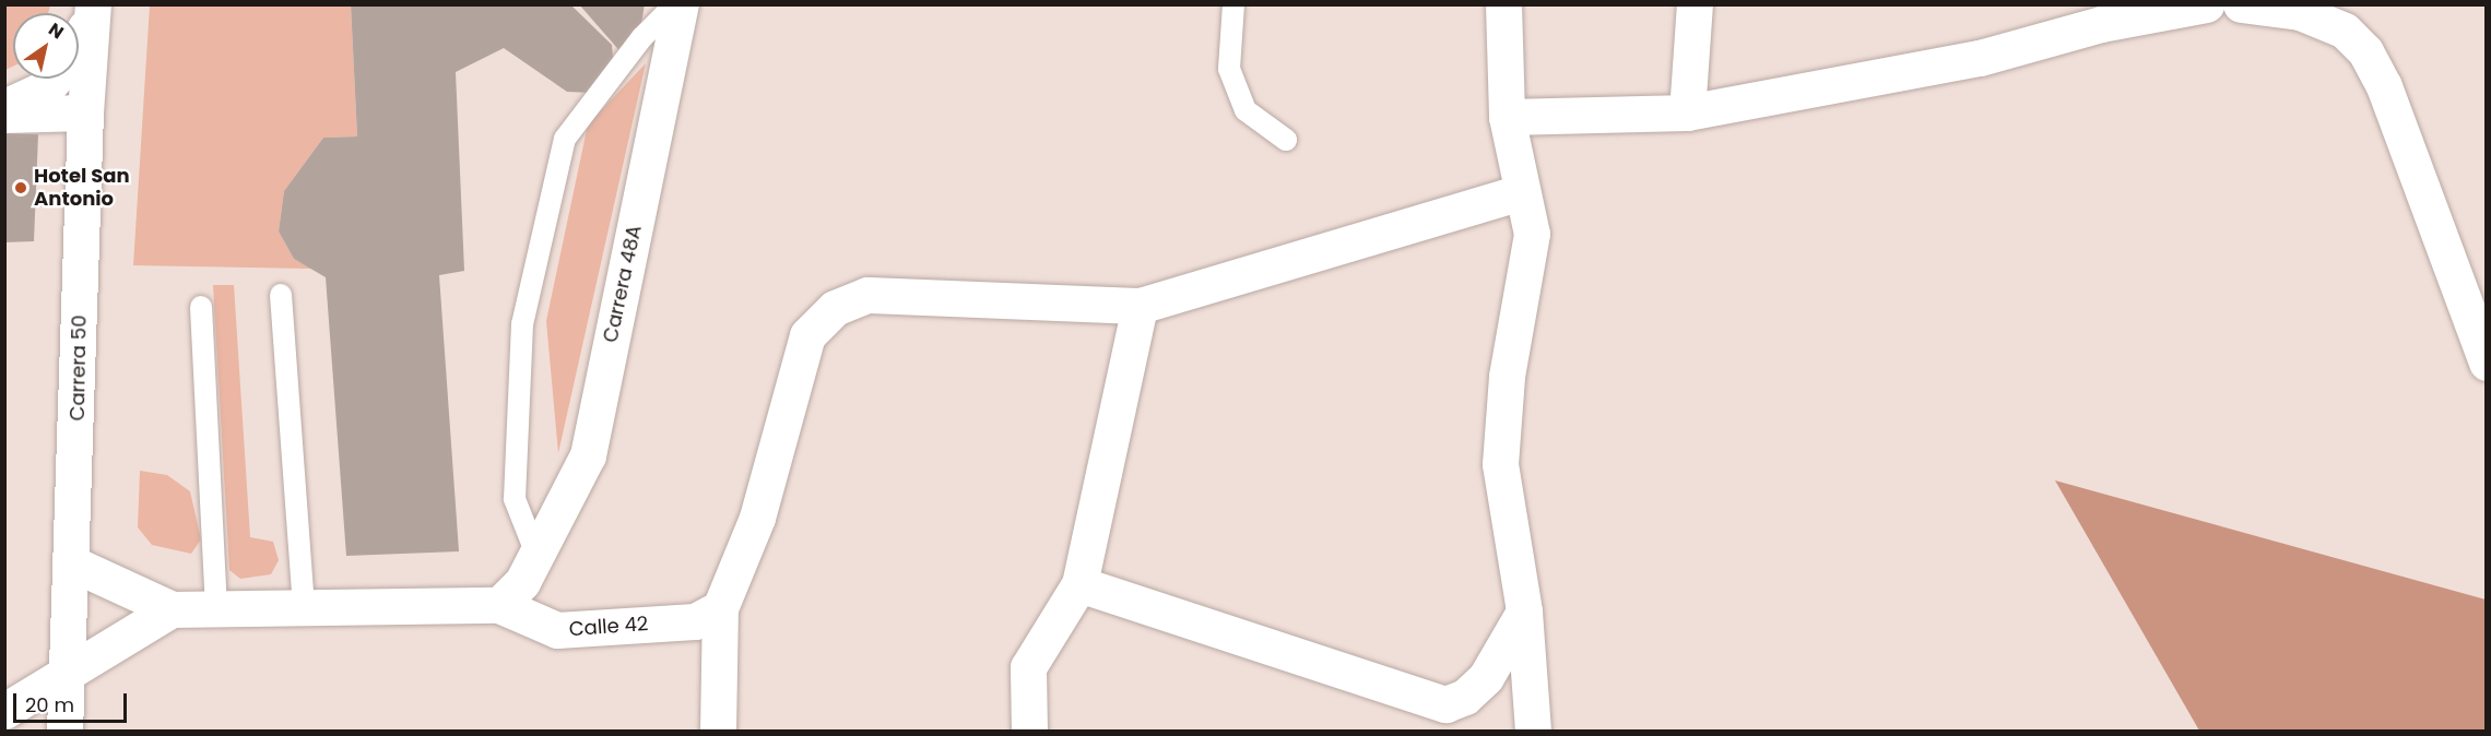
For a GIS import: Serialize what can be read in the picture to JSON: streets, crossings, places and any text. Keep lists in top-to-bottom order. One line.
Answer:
{"streets":{"street":["Carrera 48A","Carrera 50","Calle 42"]},"crossings":[["Carrera 48A","Calle 42"]],"places":["Hotel San Antonio"],"scale_bar":"20 m","north":"top right"}
